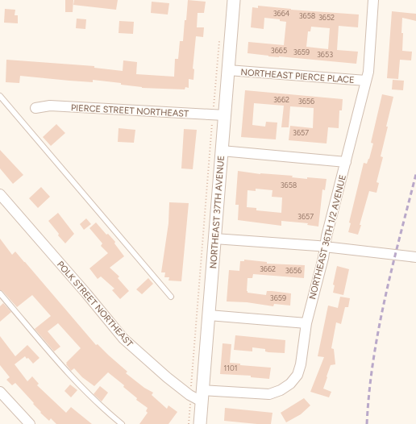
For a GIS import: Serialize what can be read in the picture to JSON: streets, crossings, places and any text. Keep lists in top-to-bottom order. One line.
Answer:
{"streets":{"street":["NORTHEAST PIERCE PLACE","PIERCE STREET NORTHEAST","NORTHEAST 37TH AVENUE","NORTHEAST 36TH 1/2 AVENUE","POLK STREET NORTHEAST"]},"crossings":[["NORTHEAST PIERCE PLACE","NORTHEAST 37TH AVENUE"],["NORTHEAST PIERCE PLACE","NORTHEAST 36TH 1/2 AVENUE"],["PIERCE STREET NORTHEAST","NORTHEAST 37TH AVENUE"],["NORTHEAST 37TH AVENUE","NORTHEAST 36TH 1/2 AVENUE"],["NORTHEAST 37TH AVENUE","POLK STREET NORTHEAST"],["NORTHEAST 36TH 1/2 AVENUE","POLK STREET NORTHEAST"]],"house_numbers":["3664","3658","3652","3665","3659","3653","3662","3656","3657","3658","3657","3662","3656","3659","1101"]}
